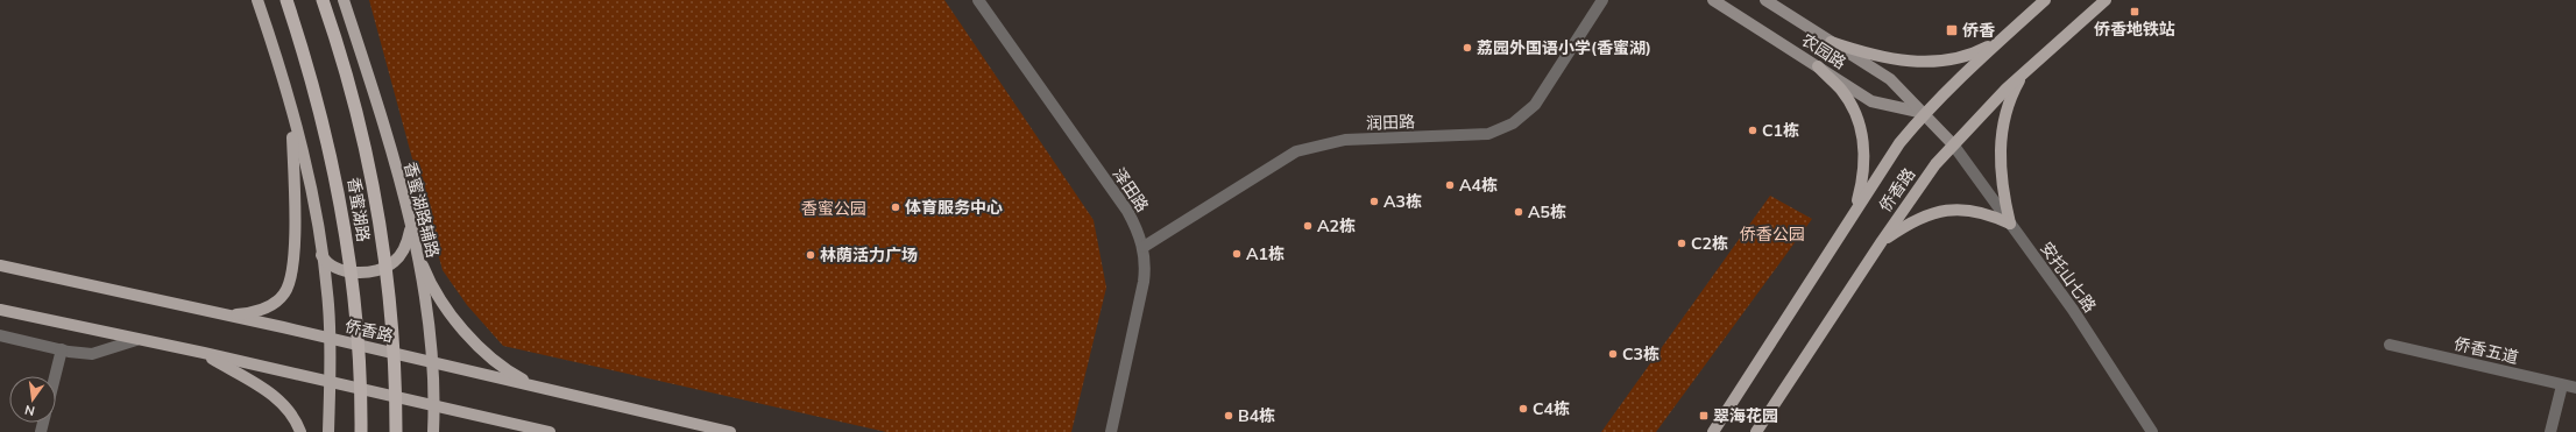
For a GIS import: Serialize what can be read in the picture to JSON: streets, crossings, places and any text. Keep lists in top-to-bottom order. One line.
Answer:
{"streets":{"highway":["香蜜湖路"],"main road":["农园路","侨香路","香蜜湖路辅路"],"street":["润田路","泽田路","安托山七路","侨香五道"]},"crossings":[["农园路","侨香路"],["农园路","安托山七路"],["润田路","泽田路"],["侨香路","香蜜湖路辅路"],["侨香路","安托山七路"]],"parks":["香蜜公园","侨香公园"],"places":{"transit":["侨香地铁站","侨香","翠海花园"],"other":["荔园外国语小学(香蜜湖)","C1栋","A4栋","A3栋","体育服务中心","A5栋","A2栋","C2栋","A1栋","林荫活力广场","C3栋","C4栋","B4栋"]},"north":"bottom"}
